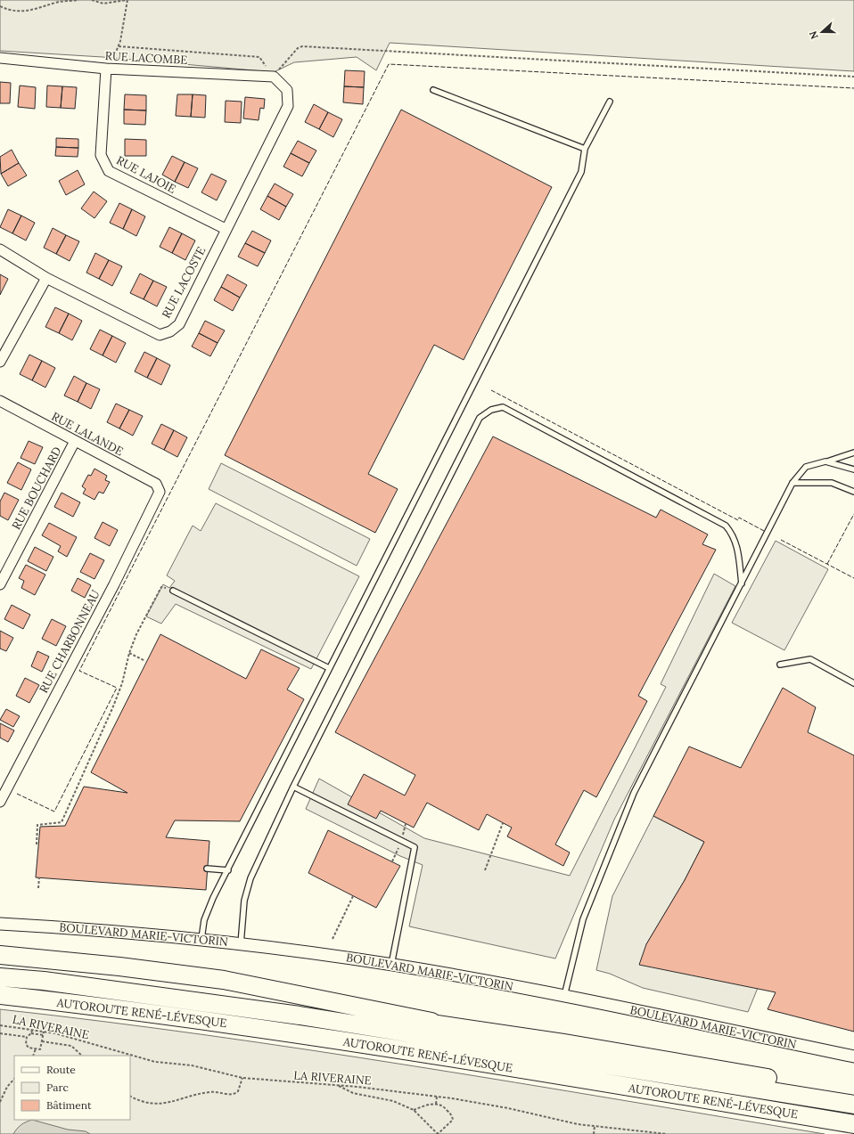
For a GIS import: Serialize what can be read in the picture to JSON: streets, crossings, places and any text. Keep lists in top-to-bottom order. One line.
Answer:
{"streets":{"highway":["AUTOROUTE RENÉ-LÉVESQUE"],"street":["RUE LACOMBE","RUE LAJOIE","RUE LACOSTE","RUE LALANDE","RUE BOUCHARD","RUE CHARBONNEAU","BOULEVARD MARIE-VICTORIN"],"path":["LA RIVERAINE"]},"crossings":[["RUE LACOMBE","RUE LAJOIE"],["RUE LACOMBE","RUE LACOSTE"],["RUE LAJOIE","RUE LACOSTE"],["RUE LALANDE","RUE BOUCHARD"],["RUE LALANDE","RUE CHARBONNEAU"]],"legend":["Route","Parc","Bâtiment"],"north":"left"}
